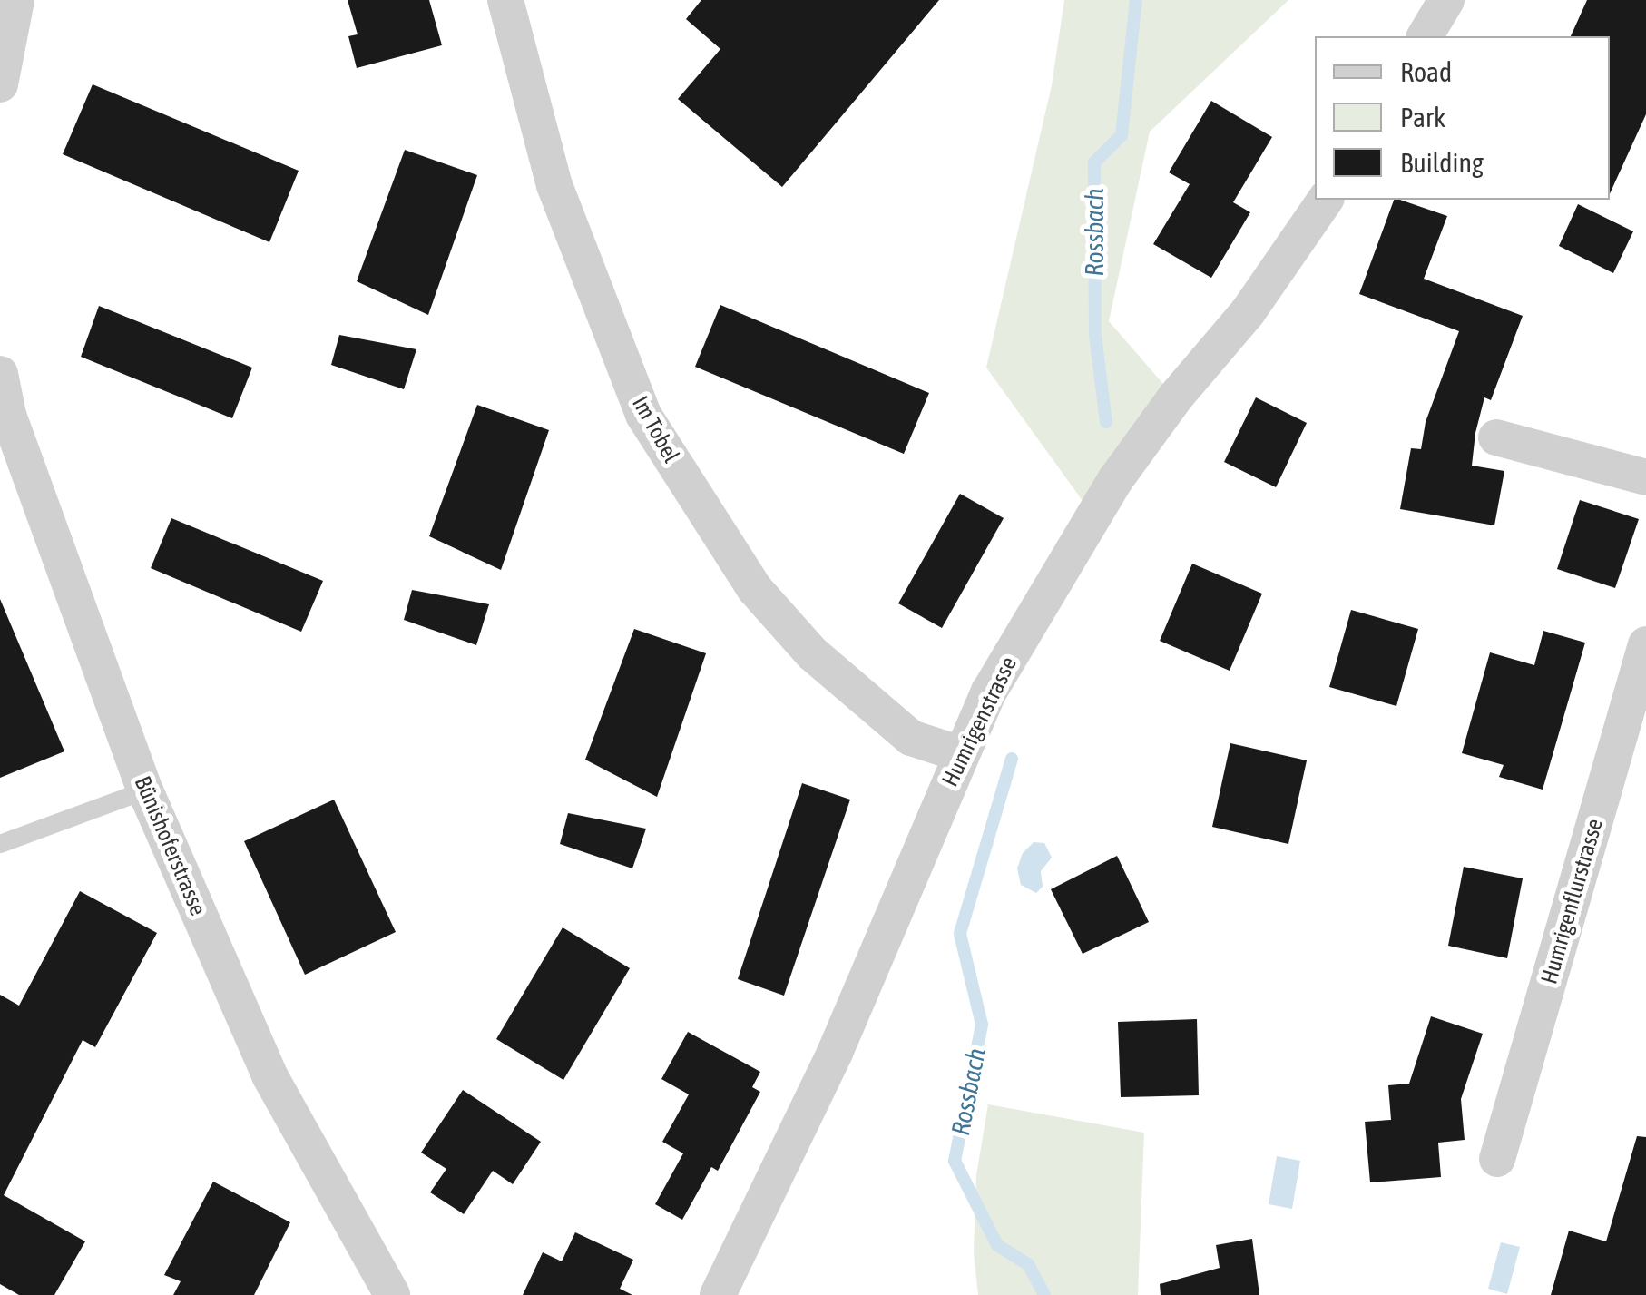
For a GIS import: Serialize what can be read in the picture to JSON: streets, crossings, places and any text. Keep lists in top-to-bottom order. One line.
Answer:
{"streets":{"street":["Im Tobel","Humrigenstrasse","Bünishoferstrasse","Humrigenflurstrasse"]},"crossings":[["Im Tobel","Humrigenstrasse"]],"water":["Rossbach"],"legend":["Road","Park","Building"]}
